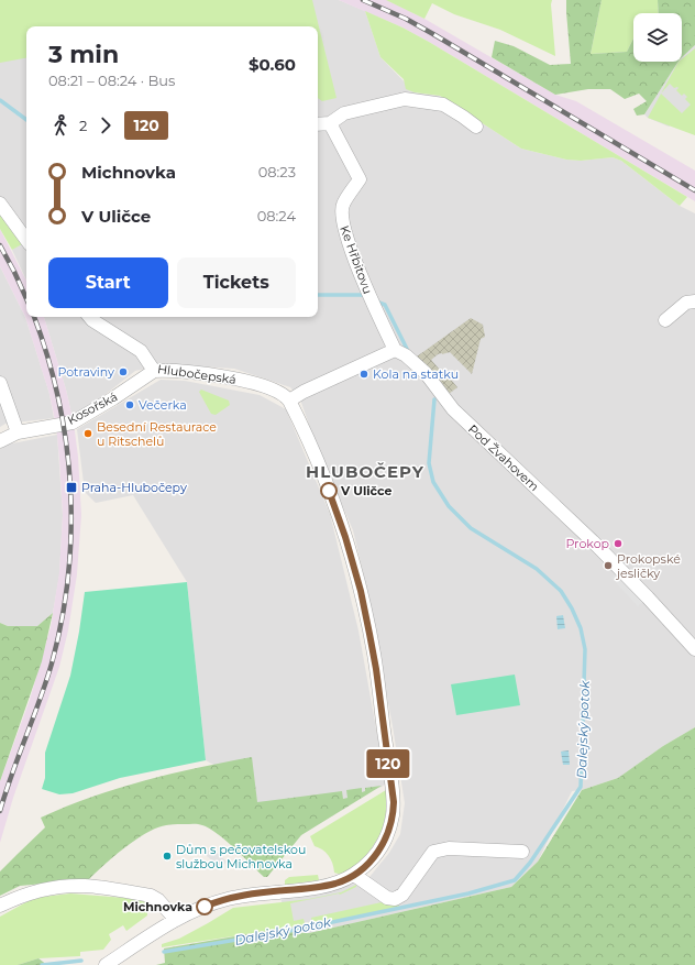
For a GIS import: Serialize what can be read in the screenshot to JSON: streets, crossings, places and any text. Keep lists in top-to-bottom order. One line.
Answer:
{"streets":{"street":["Ke Hřbitovu","Hlubočepská","Kosořská","Pod Žvahovem"]},"crossings":[["Ke Hřbitovu","Pod Žvahovem"],["Hlubočepská","Kosořská"]],"districts":["HLUBOČEPY"],"water":["Dalejský potok"],"places":{"other":["Potraviny","Kola na statku","Večerka","Besední Restaurace u Ritschelů","V Uličce","Prokop","Prokopské jesličky","Dům s pečovatelskou službou Michnovka","Michnovka"],"transit":["Praha-Hlubočepy"]},"lines":["bus line 120"],"page":{"on_map":"120","heading":["3 min","08:21 – 08:24 · Bus","$0.60"],"legs":["2","120"],"list":[{"name":"Michnovka","value":"08:23"},{"name":"V Uličce","value":"08:24"}],"buttons":["Start","Tickets"]}}
